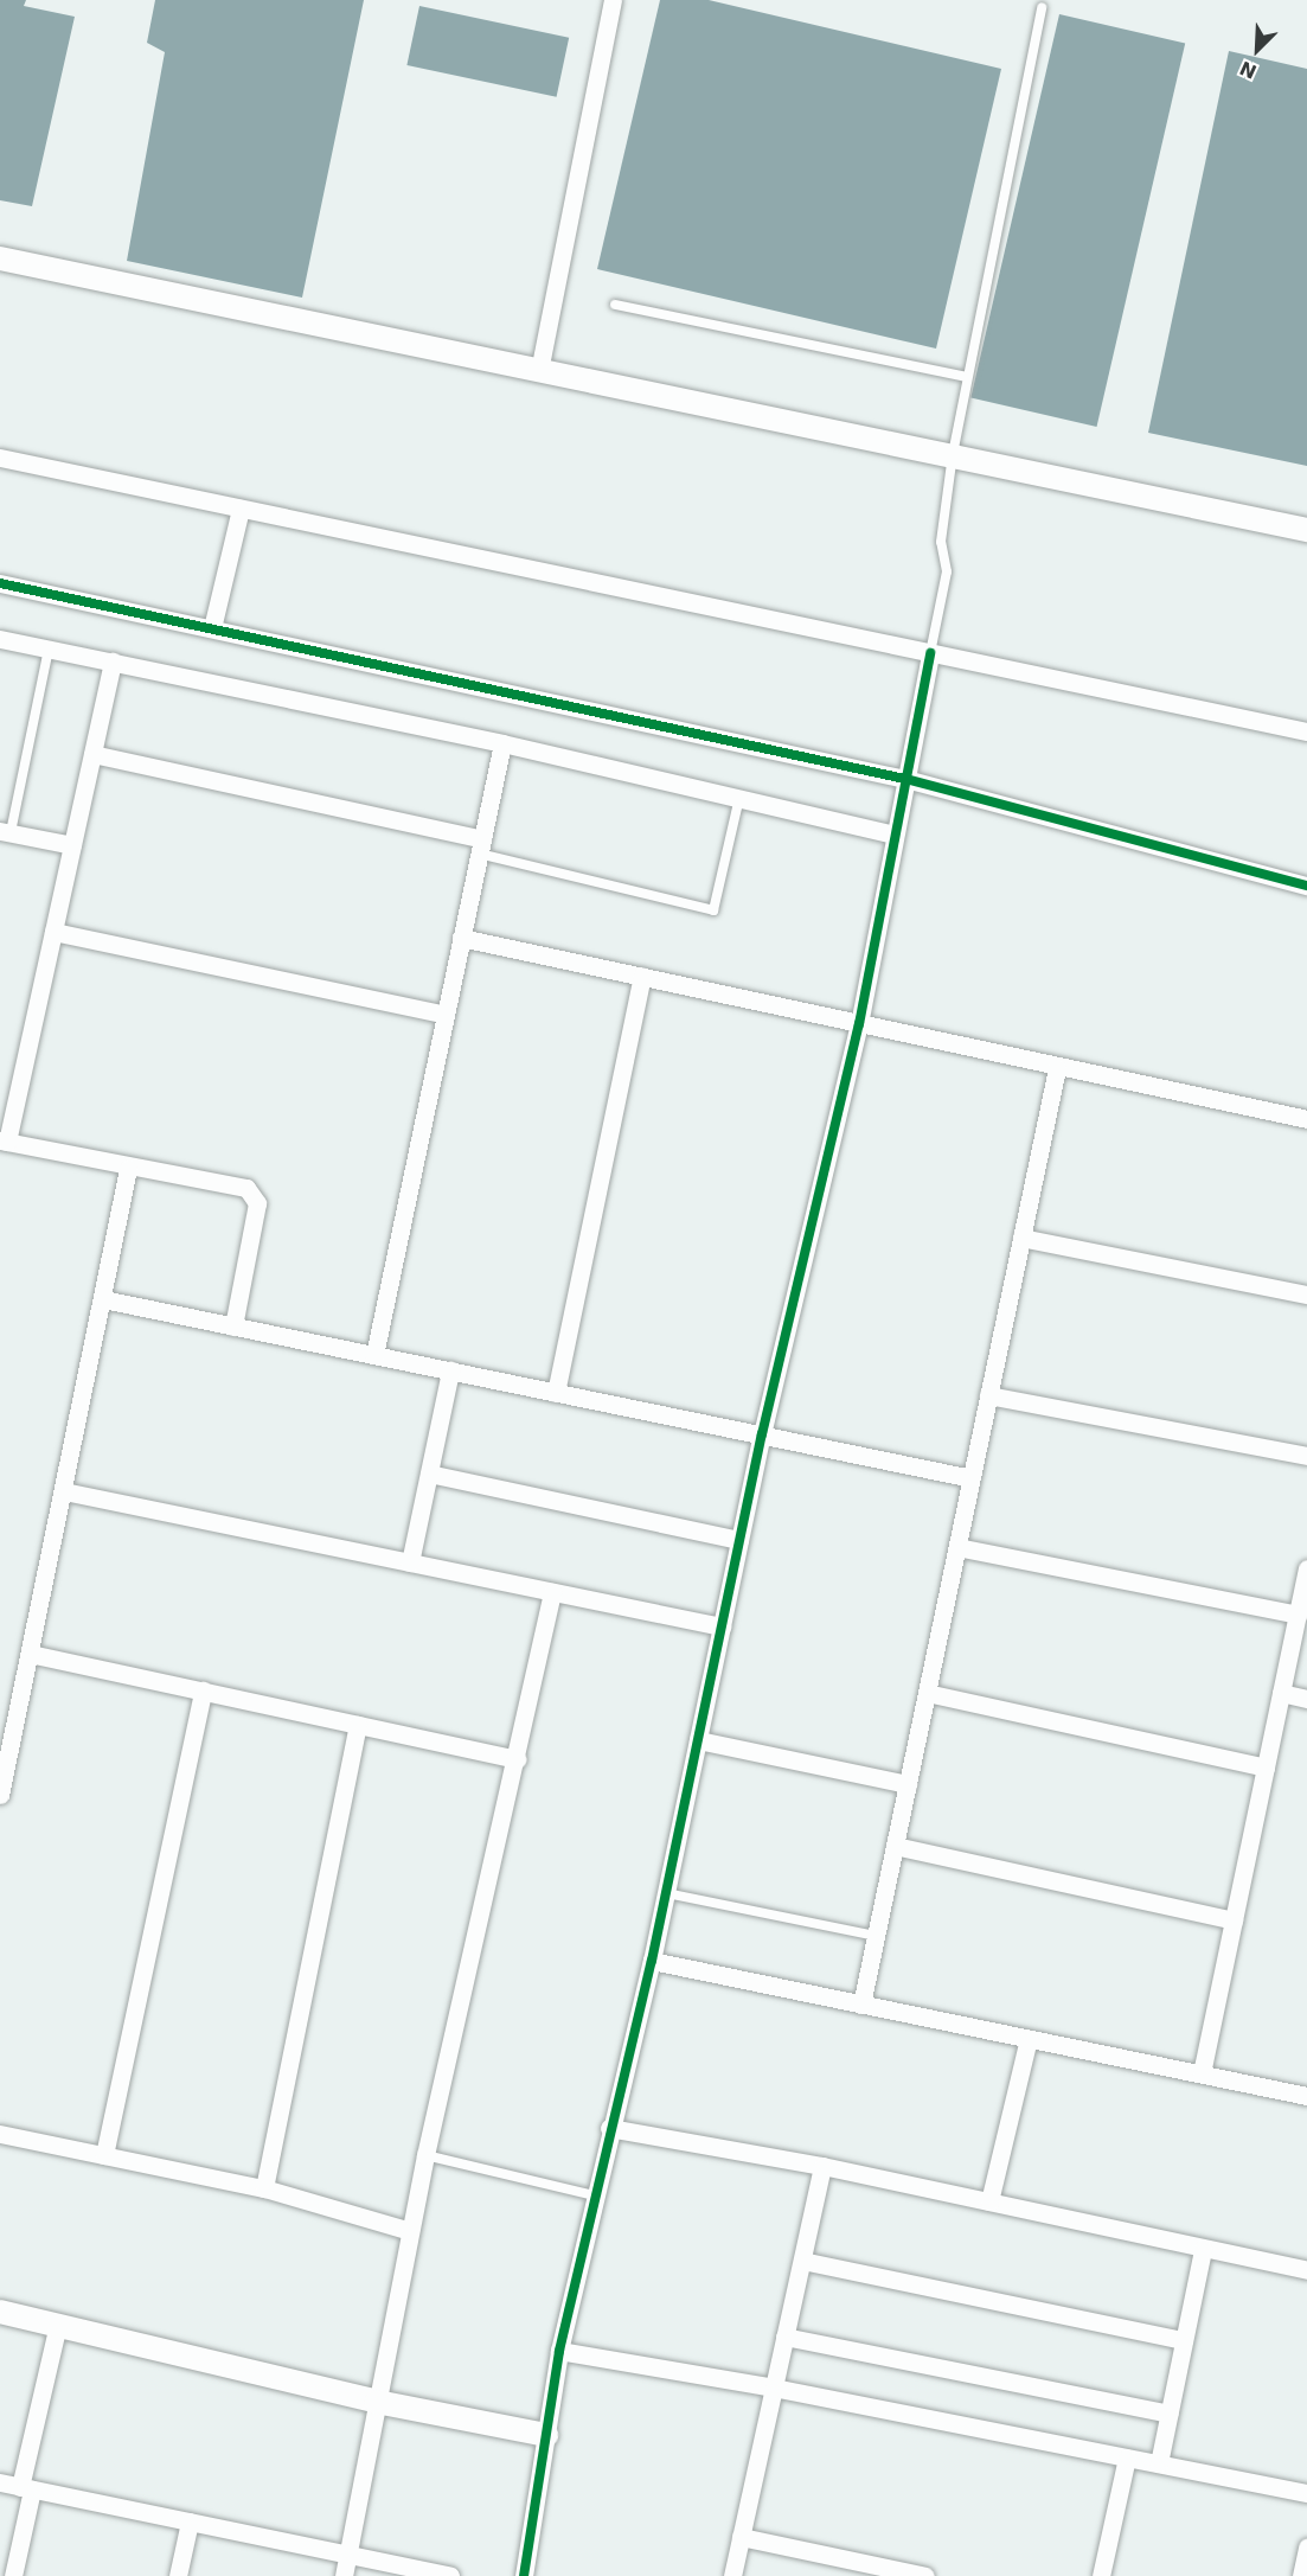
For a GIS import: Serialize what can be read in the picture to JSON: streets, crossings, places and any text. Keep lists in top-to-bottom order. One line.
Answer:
{"north":"bottom left"}
